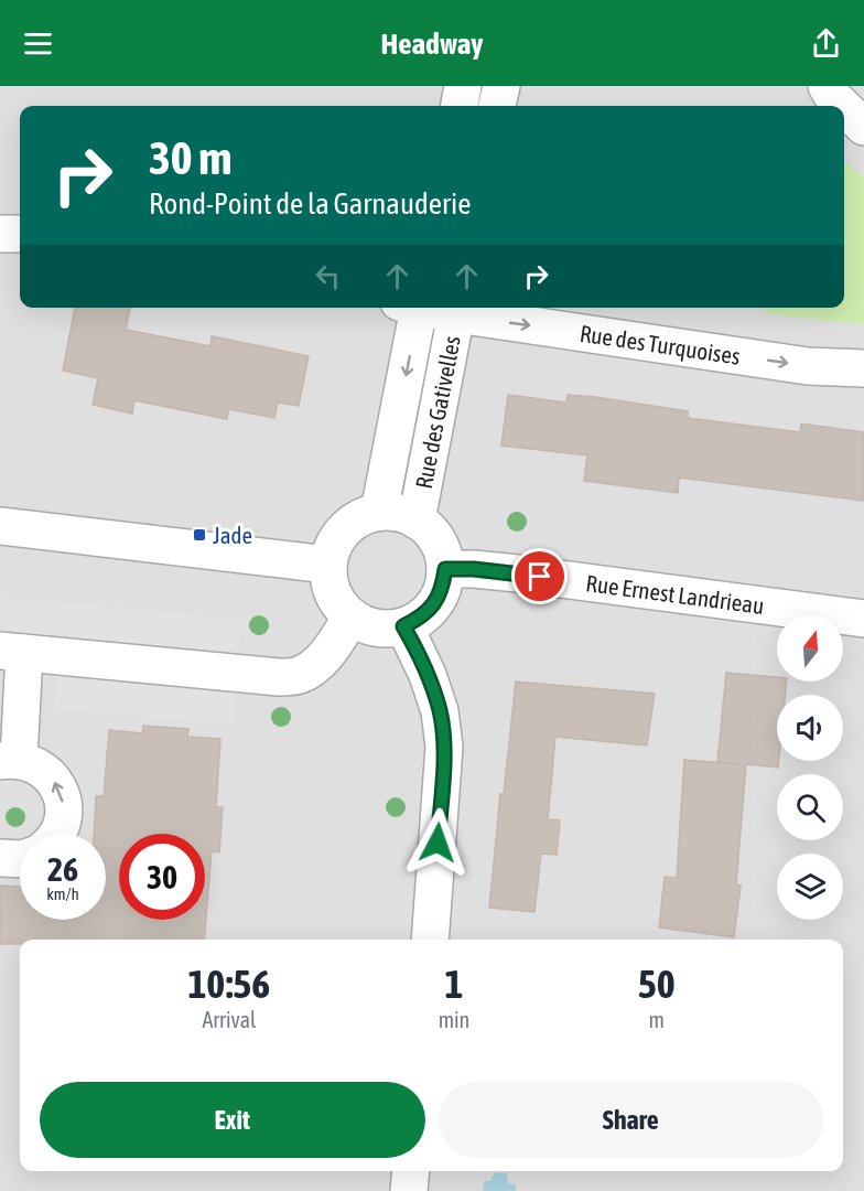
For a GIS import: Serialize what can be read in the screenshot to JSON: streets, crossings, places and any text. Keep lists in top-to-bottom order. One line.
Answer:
{"streets":{"street":["Rue des Turquoises","Rue des Gativelles","Rue Ernest Landrieau"]},"crossings":[["Rue des Turquoises","Rue des Gativelles"],["Rue des Gativelles","Rue Ernest Landrieau"]],"one_way":["Rue des Turquoises"],"places":{"transit":["Jade"]},"north":"top","page":{"header":"Headway","turn":["30 m","Rond-Point de la Garnauderie"],"speed":"26 km/h","limit":"30","eta":["10:56","Arrival","1","min","50","m"],"buttons":["Exit","Share"]}}
